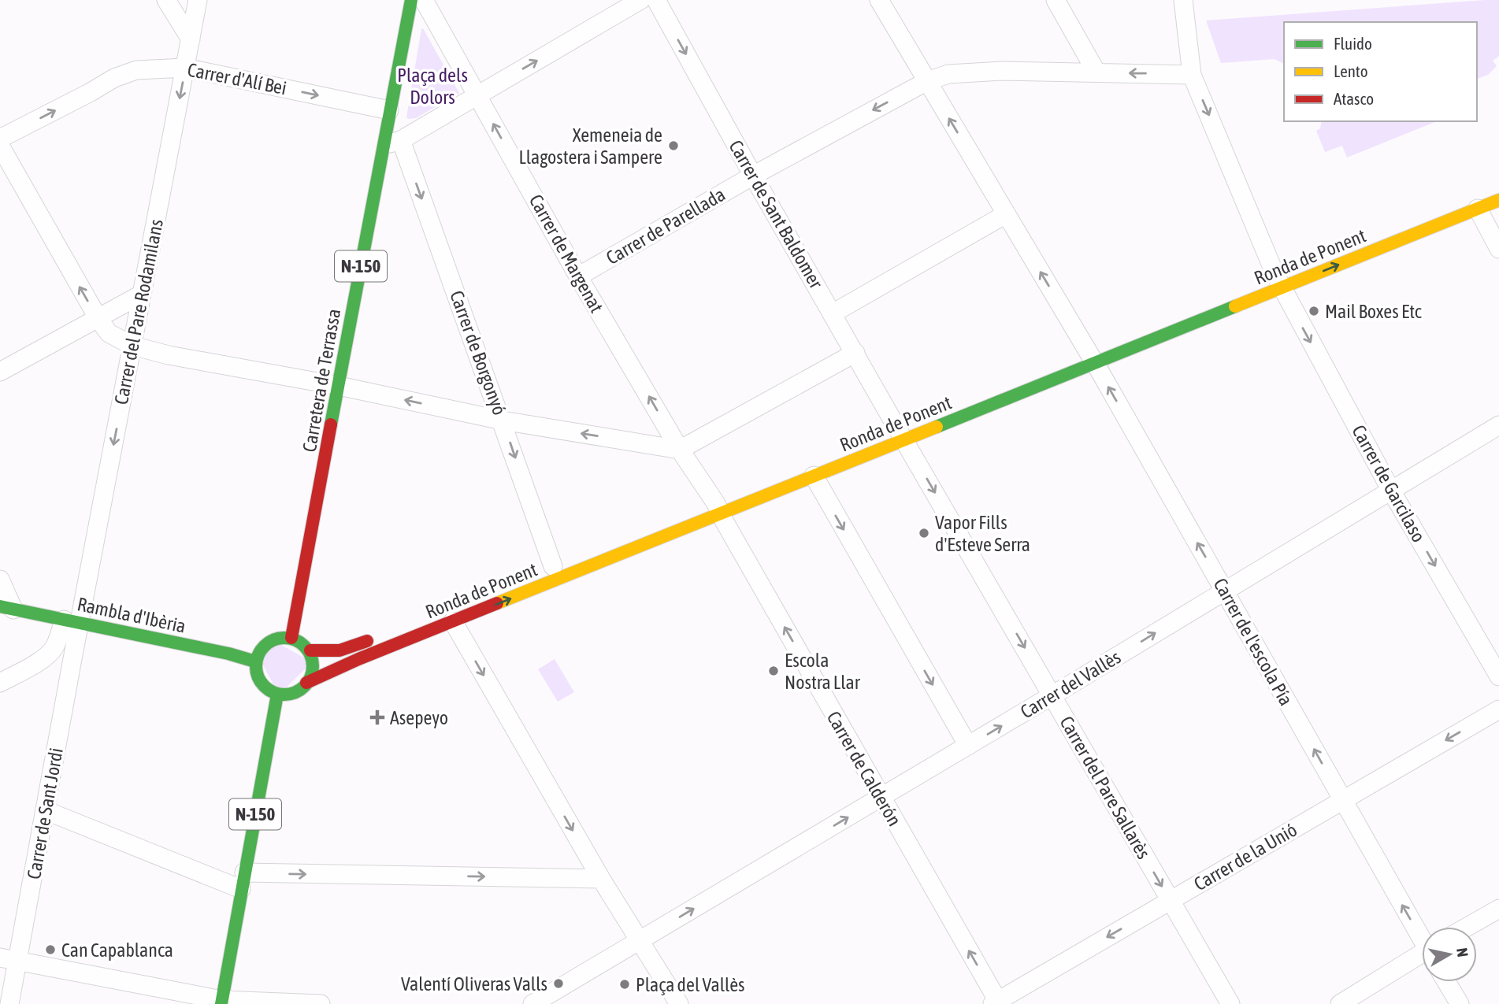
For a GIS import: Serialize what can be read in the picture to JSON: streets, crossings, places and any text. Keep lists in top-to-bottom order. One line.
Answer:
{"streets":{"main road":["Ronda de Ponent","N-150","Carretera de Terrassa","Rambla d'Ibèria"],"street":["Carrer d'Alí Bei","Carrer de Sant Baldomer","Carrer de Parellada","Carrer de Margenat","Carrer del Pare Rodamilans","Carrer de Borgonyó","Carrer de Garcilaso","Carrer de l'escola Pía","Carrer del Vallès","Carrer de Calderón","Carrer del Pare Sallarès","Carrer de Sant Jordi","Carrer de la Unió"]},"crossings":[["Carrer d'Alí Bei","Carrer del Pare Rodamilans"],["Carrer d'Alí Bei","Carretera de Terrassa"],["Carrer de Sant Baldomer","Carrer de Parellada"],["Carrer de Sant Baldomer","Ronda de Ponent"],["Carrer de Sant Baldomer","Carrer del Pare Sallarès"],["Carrer de Parellada","Carrer de Margenat"],["Carrer de Parellada","Carrer de Garcilaso"],["Carrer de Parellada","Carrer de l'escola Pía"],["Carrer de Margenat","Ronda de Ponent"],["Carrer de Margenat","Carrer de Calderón"],["Ronda de Ponent","N-150"],["Ronda de Ponent","Carretera de Terrassa"],["Ronda de Ponent","Carrer de Garcilaso"],["Ronda de Ponent","Rambla d'Ibèria"],["Ronda de Ponent","Carrer de l'escola Pía"],["Ronda de Ponent","Carrer de Calderón"],["Ronda de Ponent","Carrer del Pare Sallarès"],["N-150","Carretera de Terrassa"],["N-150","Rambla d'Ibèria"],["Carrer del Pare Rodamilans","Rambla d'Ibèria"],["Carrer del Pare Rodamilans","Carrer de Sant Jordi"],["Carretera de Terrassa","Rambla d'Ibèria"],["Carrer de Garcilaso","Carrer del Vallès"],["Rambla d'Ibèria","Carrer de Sant Jordi"],["Carrer de l'escola Pía","Carrer del Vallès"],["Carrer de l'escola Pía","Carrer de la Unió"],["Carrer del Vallès","Carrer de Calderón"],["Carrer del Vallès","Carrer del Pare Sallarès"],["Carrer de Calderón","Carrer de la Unió"],["Carrer del Pare Sallarès","Carrer de la Unió"]],"one_way":["Carrer d'Alí Bei","Carrer de Sant Baldomer","Carrer de Margenat","Ronda de Ponent","Carrer del Pare Rodamilans","Carrer de Borgonyó","Carrer de Garcilaso","Carrer de l'escola Pía","Carrer del Vallès","Carrer de la Unió"],"parks":["Plaça dels Dolors"],"places":{"other":["Xemeneia de Llagostera i Sampere","Mail Boxes Etc","Vapor Fills d'Esteve Serra","Escola Nostra Llar","Can Capablanca","Valentí Oliveras Valls","Plaça del Vallès"],"health":["Asepeyo"]},"legend":["Fluido","Lento","Atasco"],"north":"right"}
